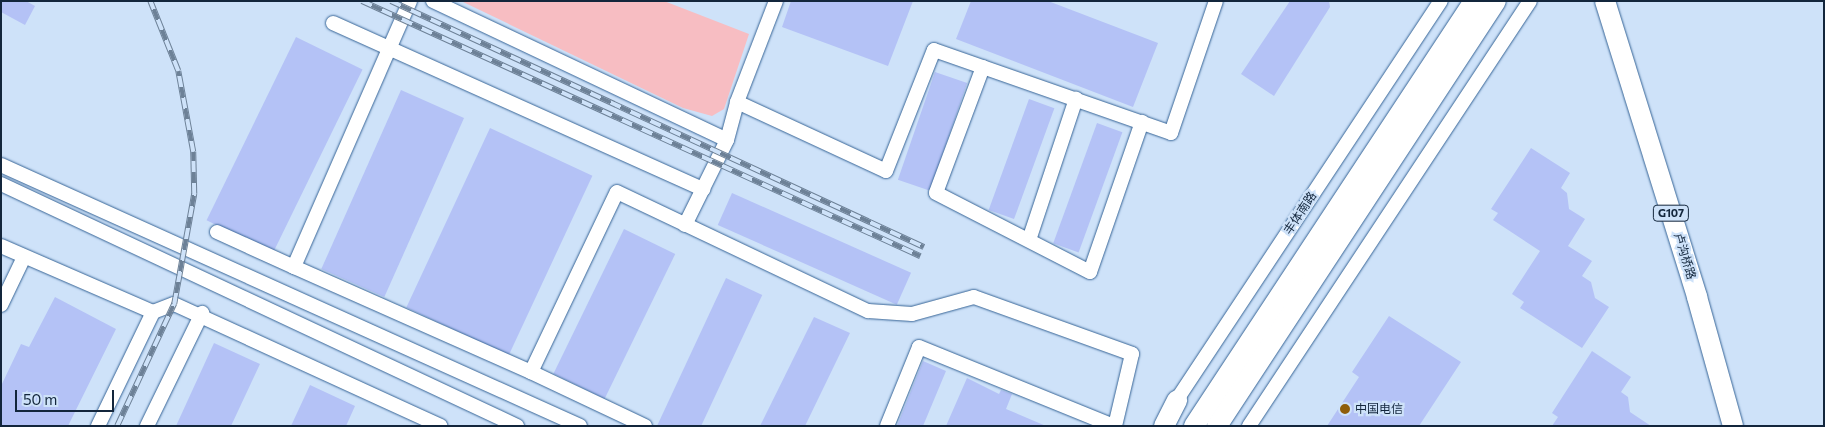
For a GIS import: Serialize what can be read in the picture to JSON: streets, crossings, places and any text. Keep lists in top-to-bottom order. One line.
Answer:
{"streets":{"highway":["G107","卢沟桥路"],"street":["丰体南路"]},"places":["中国电信"],"scale_bar":"50 m"}
